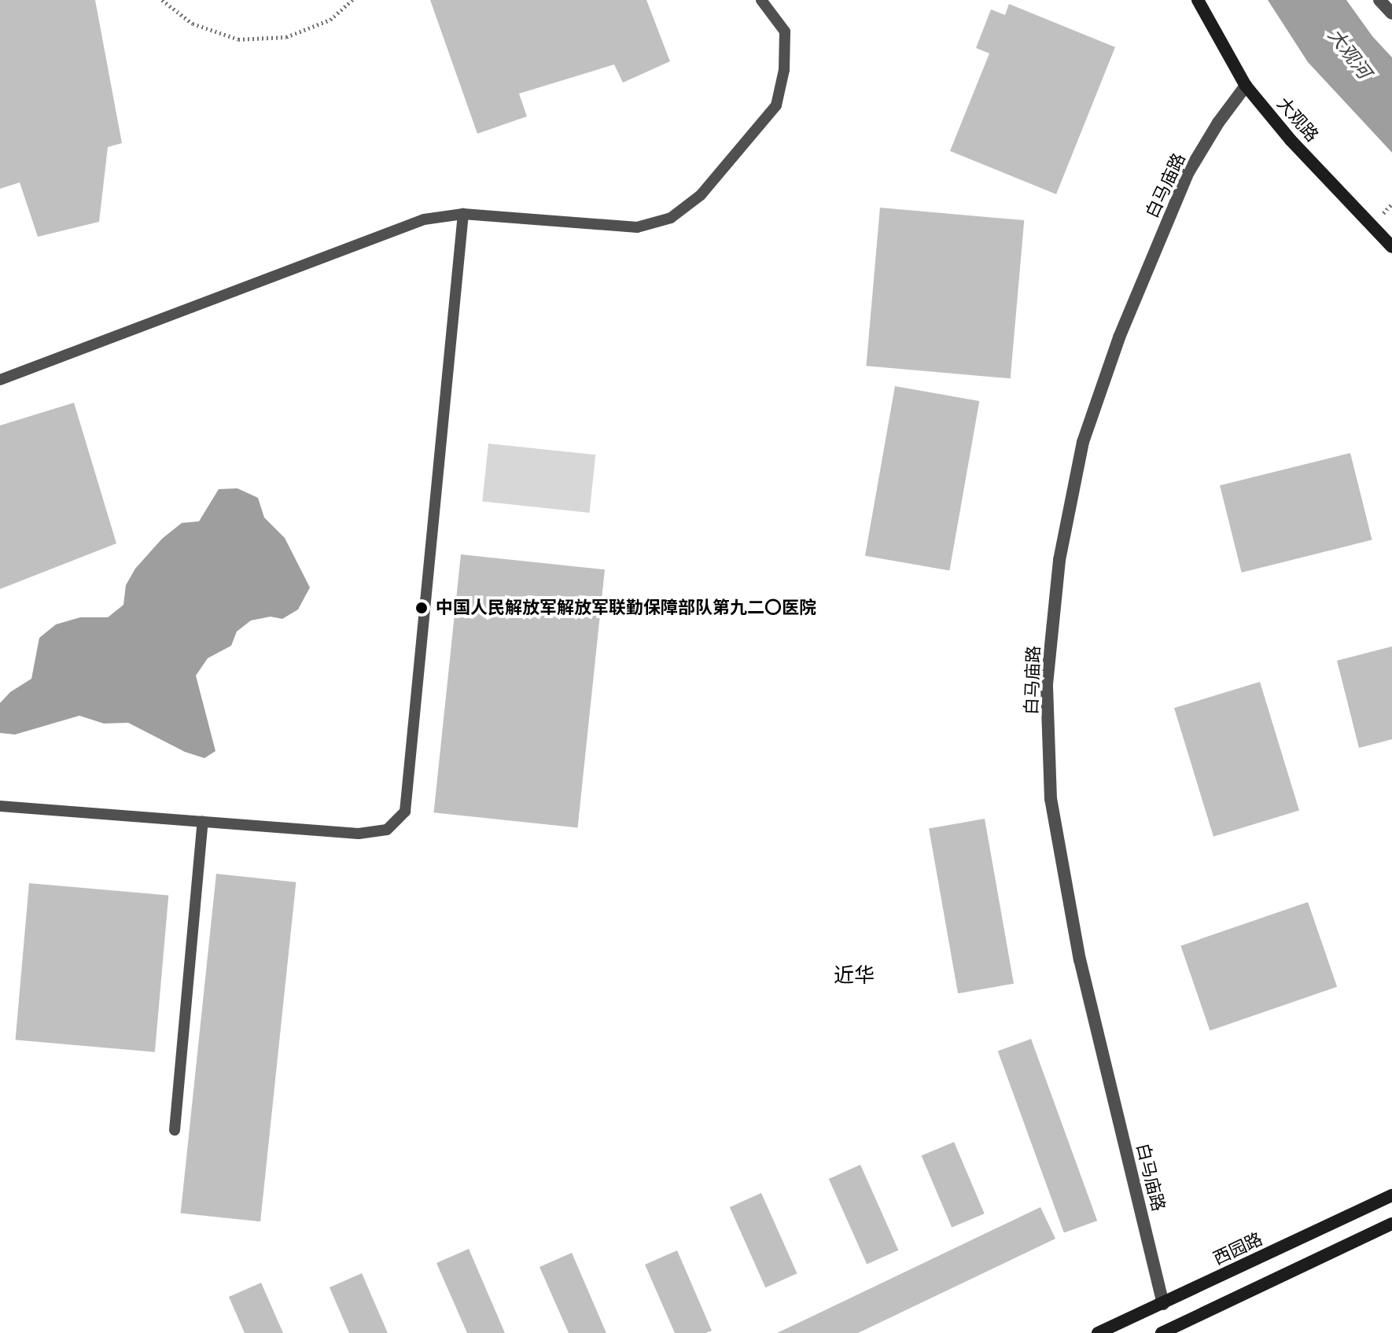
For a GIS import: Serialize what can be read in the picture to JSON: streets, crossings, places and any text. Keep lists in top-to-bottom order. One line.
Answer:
{"streets":{"main road":["大观路","西园路"],"street":["白马庙路"]},"crossings":[["大观路","白马庙路"],["白马庙路","西园路"]],"districts":["近华"],"water":["大观河"],"places":["中国人民解放军解放军联勤保障部队第九二〇医院"]}
